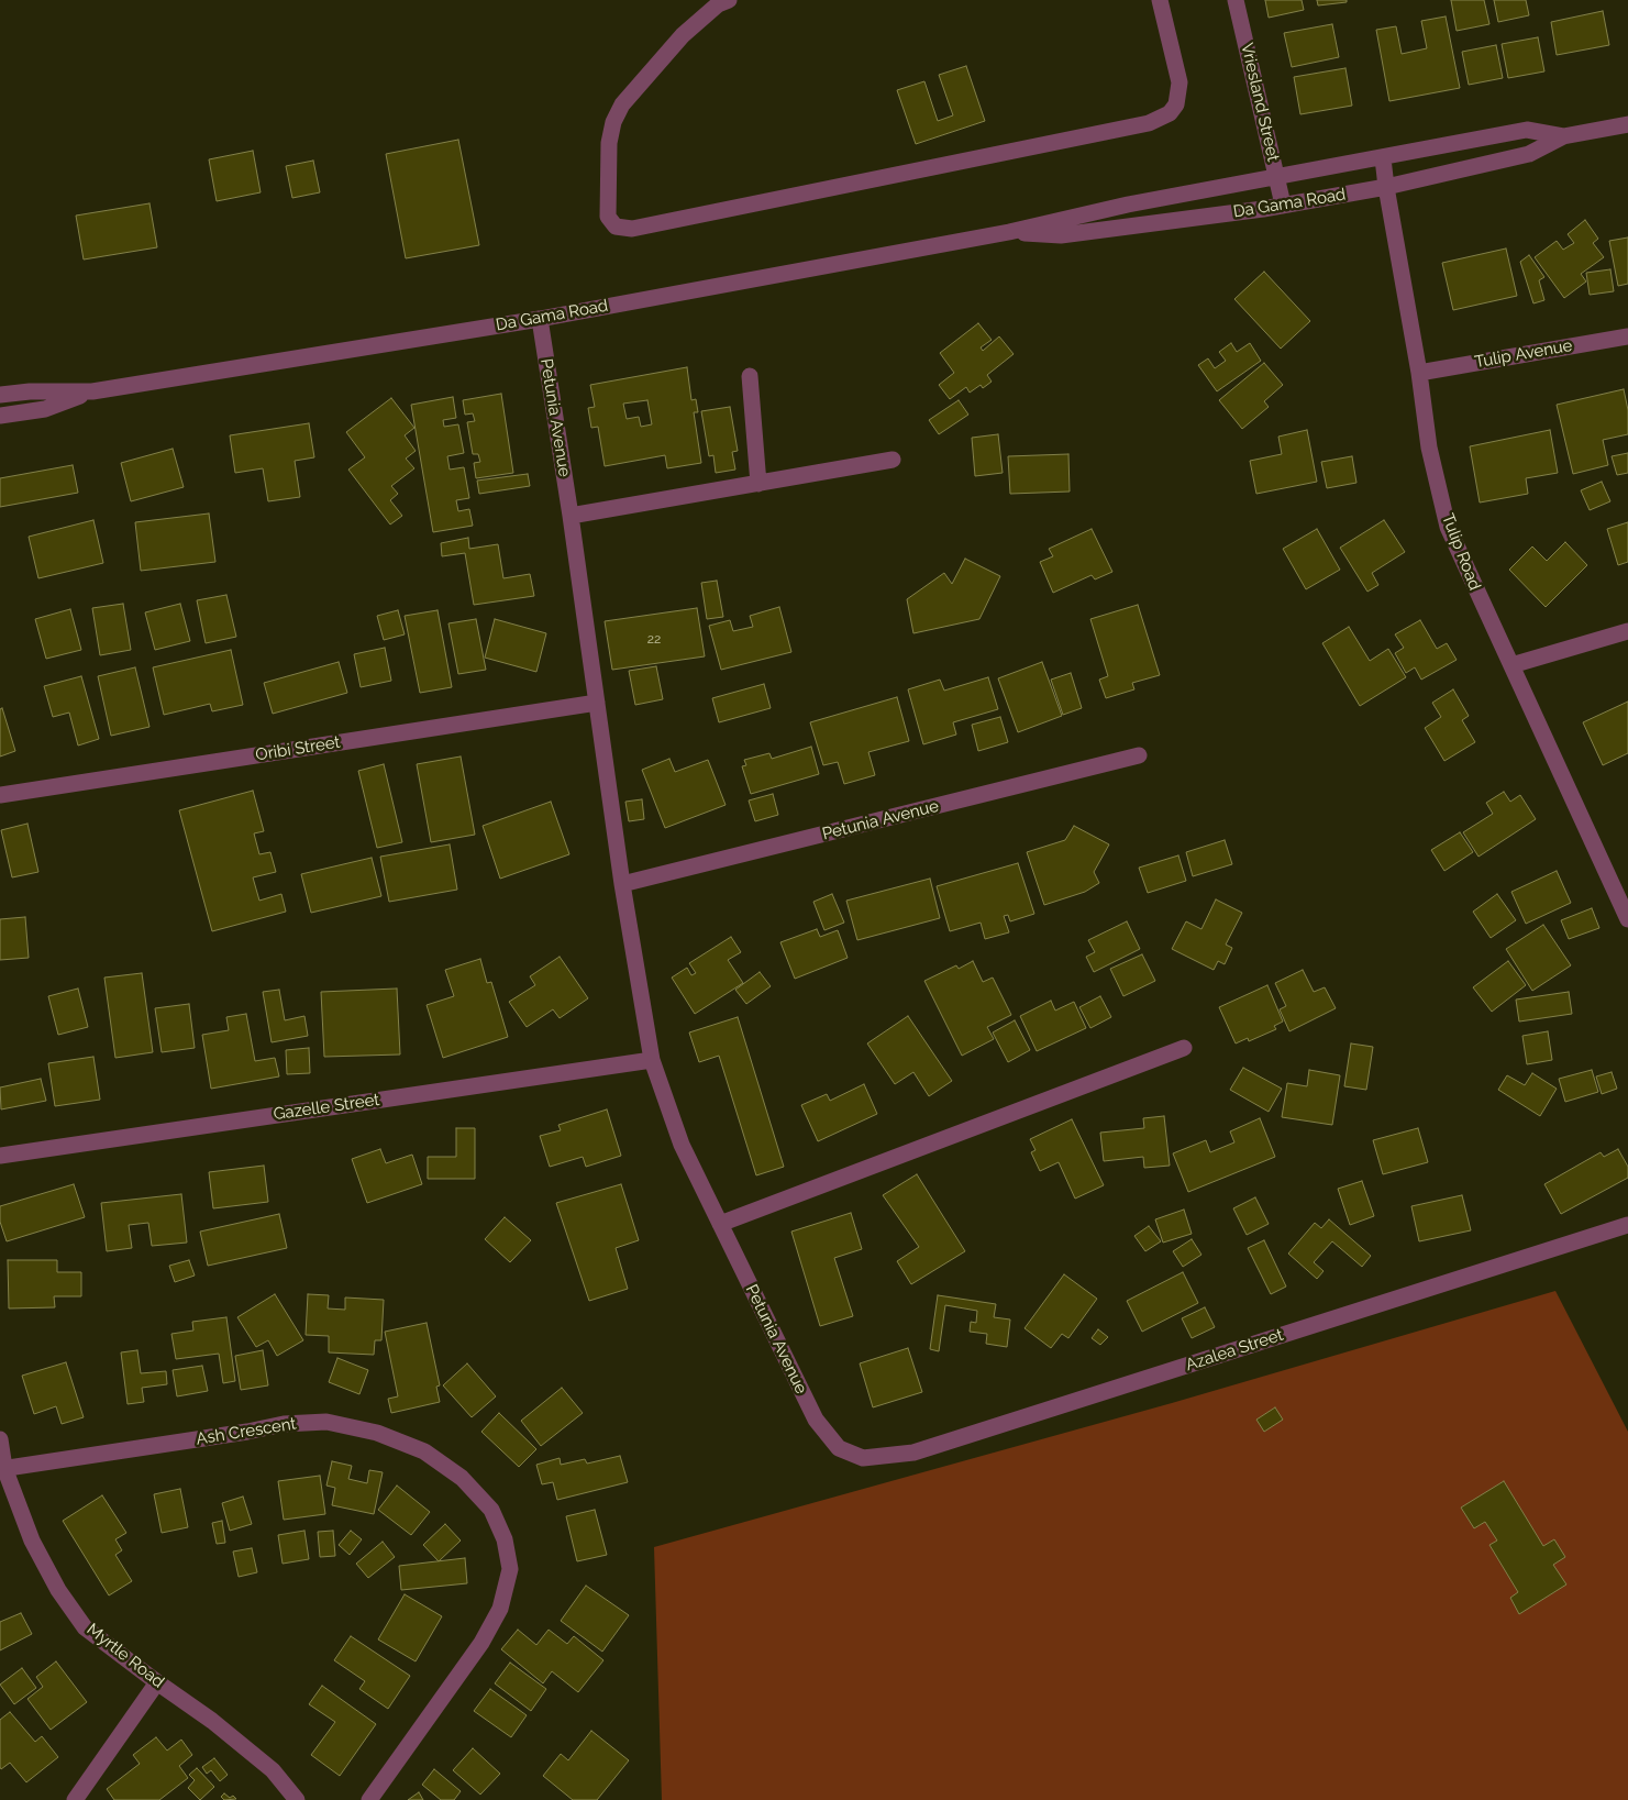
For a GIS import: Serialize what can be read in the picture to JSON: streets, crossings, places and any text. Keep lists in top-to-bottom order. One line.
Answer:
{"streets":{"street":["Vriesland Street","Da Gama Road","Tulip Avenue","Petunia Avenue","Tulip Road","Oribi Street","Gazelle Street","Azalea Street","Ash Crescent","Myrtle Road"]},"crossings":[["Vriesland Street","Da Gama Road"],["Da Gama Road","Petunia Avenue"],["Da Gama Road","Tulip Road"],["Tulip Avenue","Tulip Road"],["Petunia Avenue","Oribi Street"],["Petunia Avenue","Gazelle Street"],["Petunia Avenue","Azalea Street"],["Ash Crescent","Myrtle Road"]],"house_numbers":["22"]}
